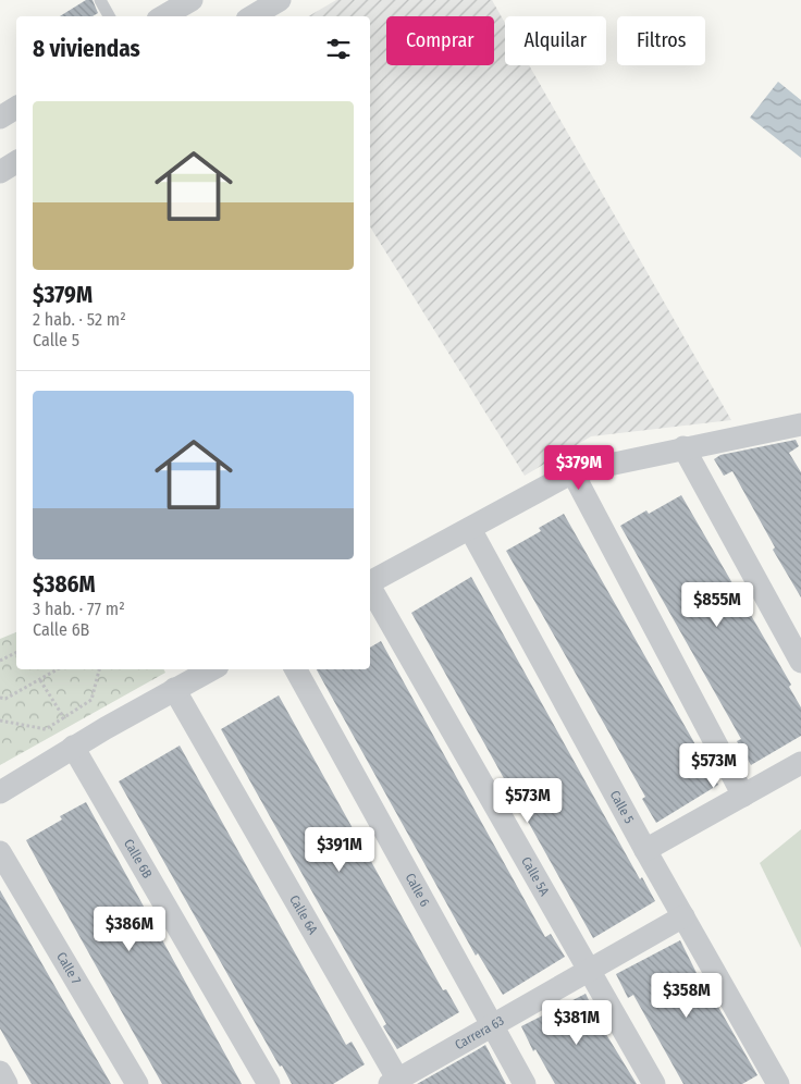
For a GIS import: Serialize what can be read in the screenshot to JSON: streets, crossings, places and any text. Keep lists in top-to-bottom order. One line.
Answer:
{"streets":{"street":["Calle 5","Calle 6B","Calle 5A","Calle 6","Calle 6A","Calle 7","Carrera 63"]},"crossings":[["Calle 5","Carrera 63"],["Calle 5A","Carrera 63"],["Calle 6","Carrera 63"],["Calle 6A","Carrera 63"]],"page":{"chip":["Comprar","Alquilar","Filtros"],"heading":"8 viviendas","list":[{"name":"$379M","note":"2 hab. · 52 m² · Calle 5"},{"name":"$386M","note":"3 hab. · 77 m² · Calle 6B"}],"price":["$379M","$855M","$573M","$573M","$391M","$386M","$358M","$381M"]}}
